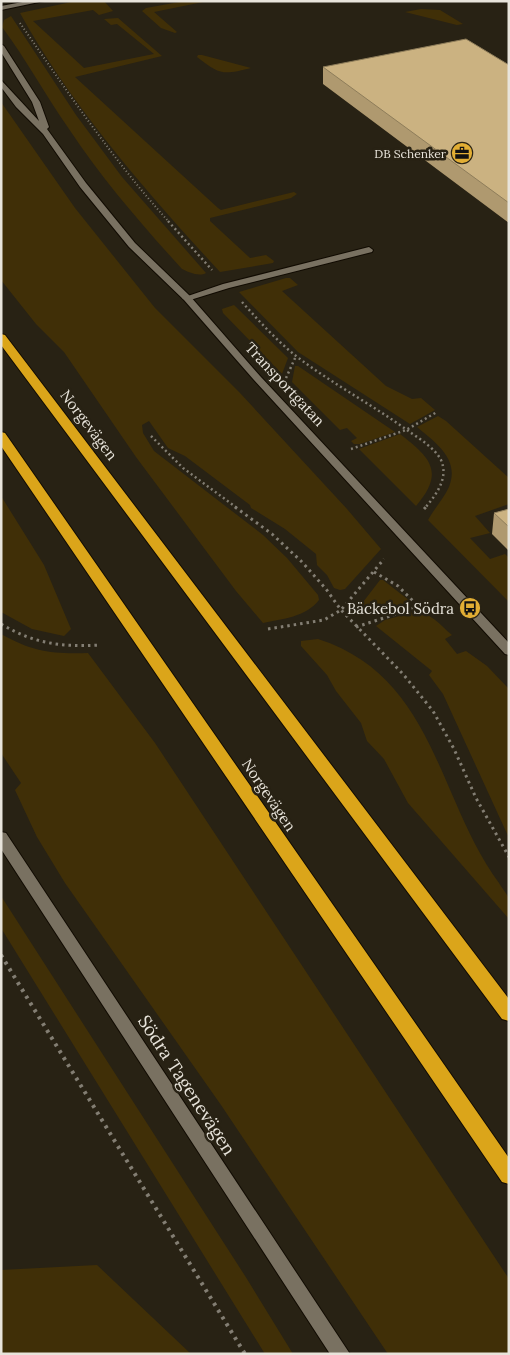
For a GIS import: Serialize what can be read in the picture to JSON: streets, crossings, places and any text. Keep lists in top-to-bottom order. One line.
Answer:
{"streets":{"highway":["Norgevägen"],"street":["Transportgatan","Södra Tagenevägen"]},"places":{"office":["DB Schenker"],"bus stop":["Bäckebol Södra"]}}
